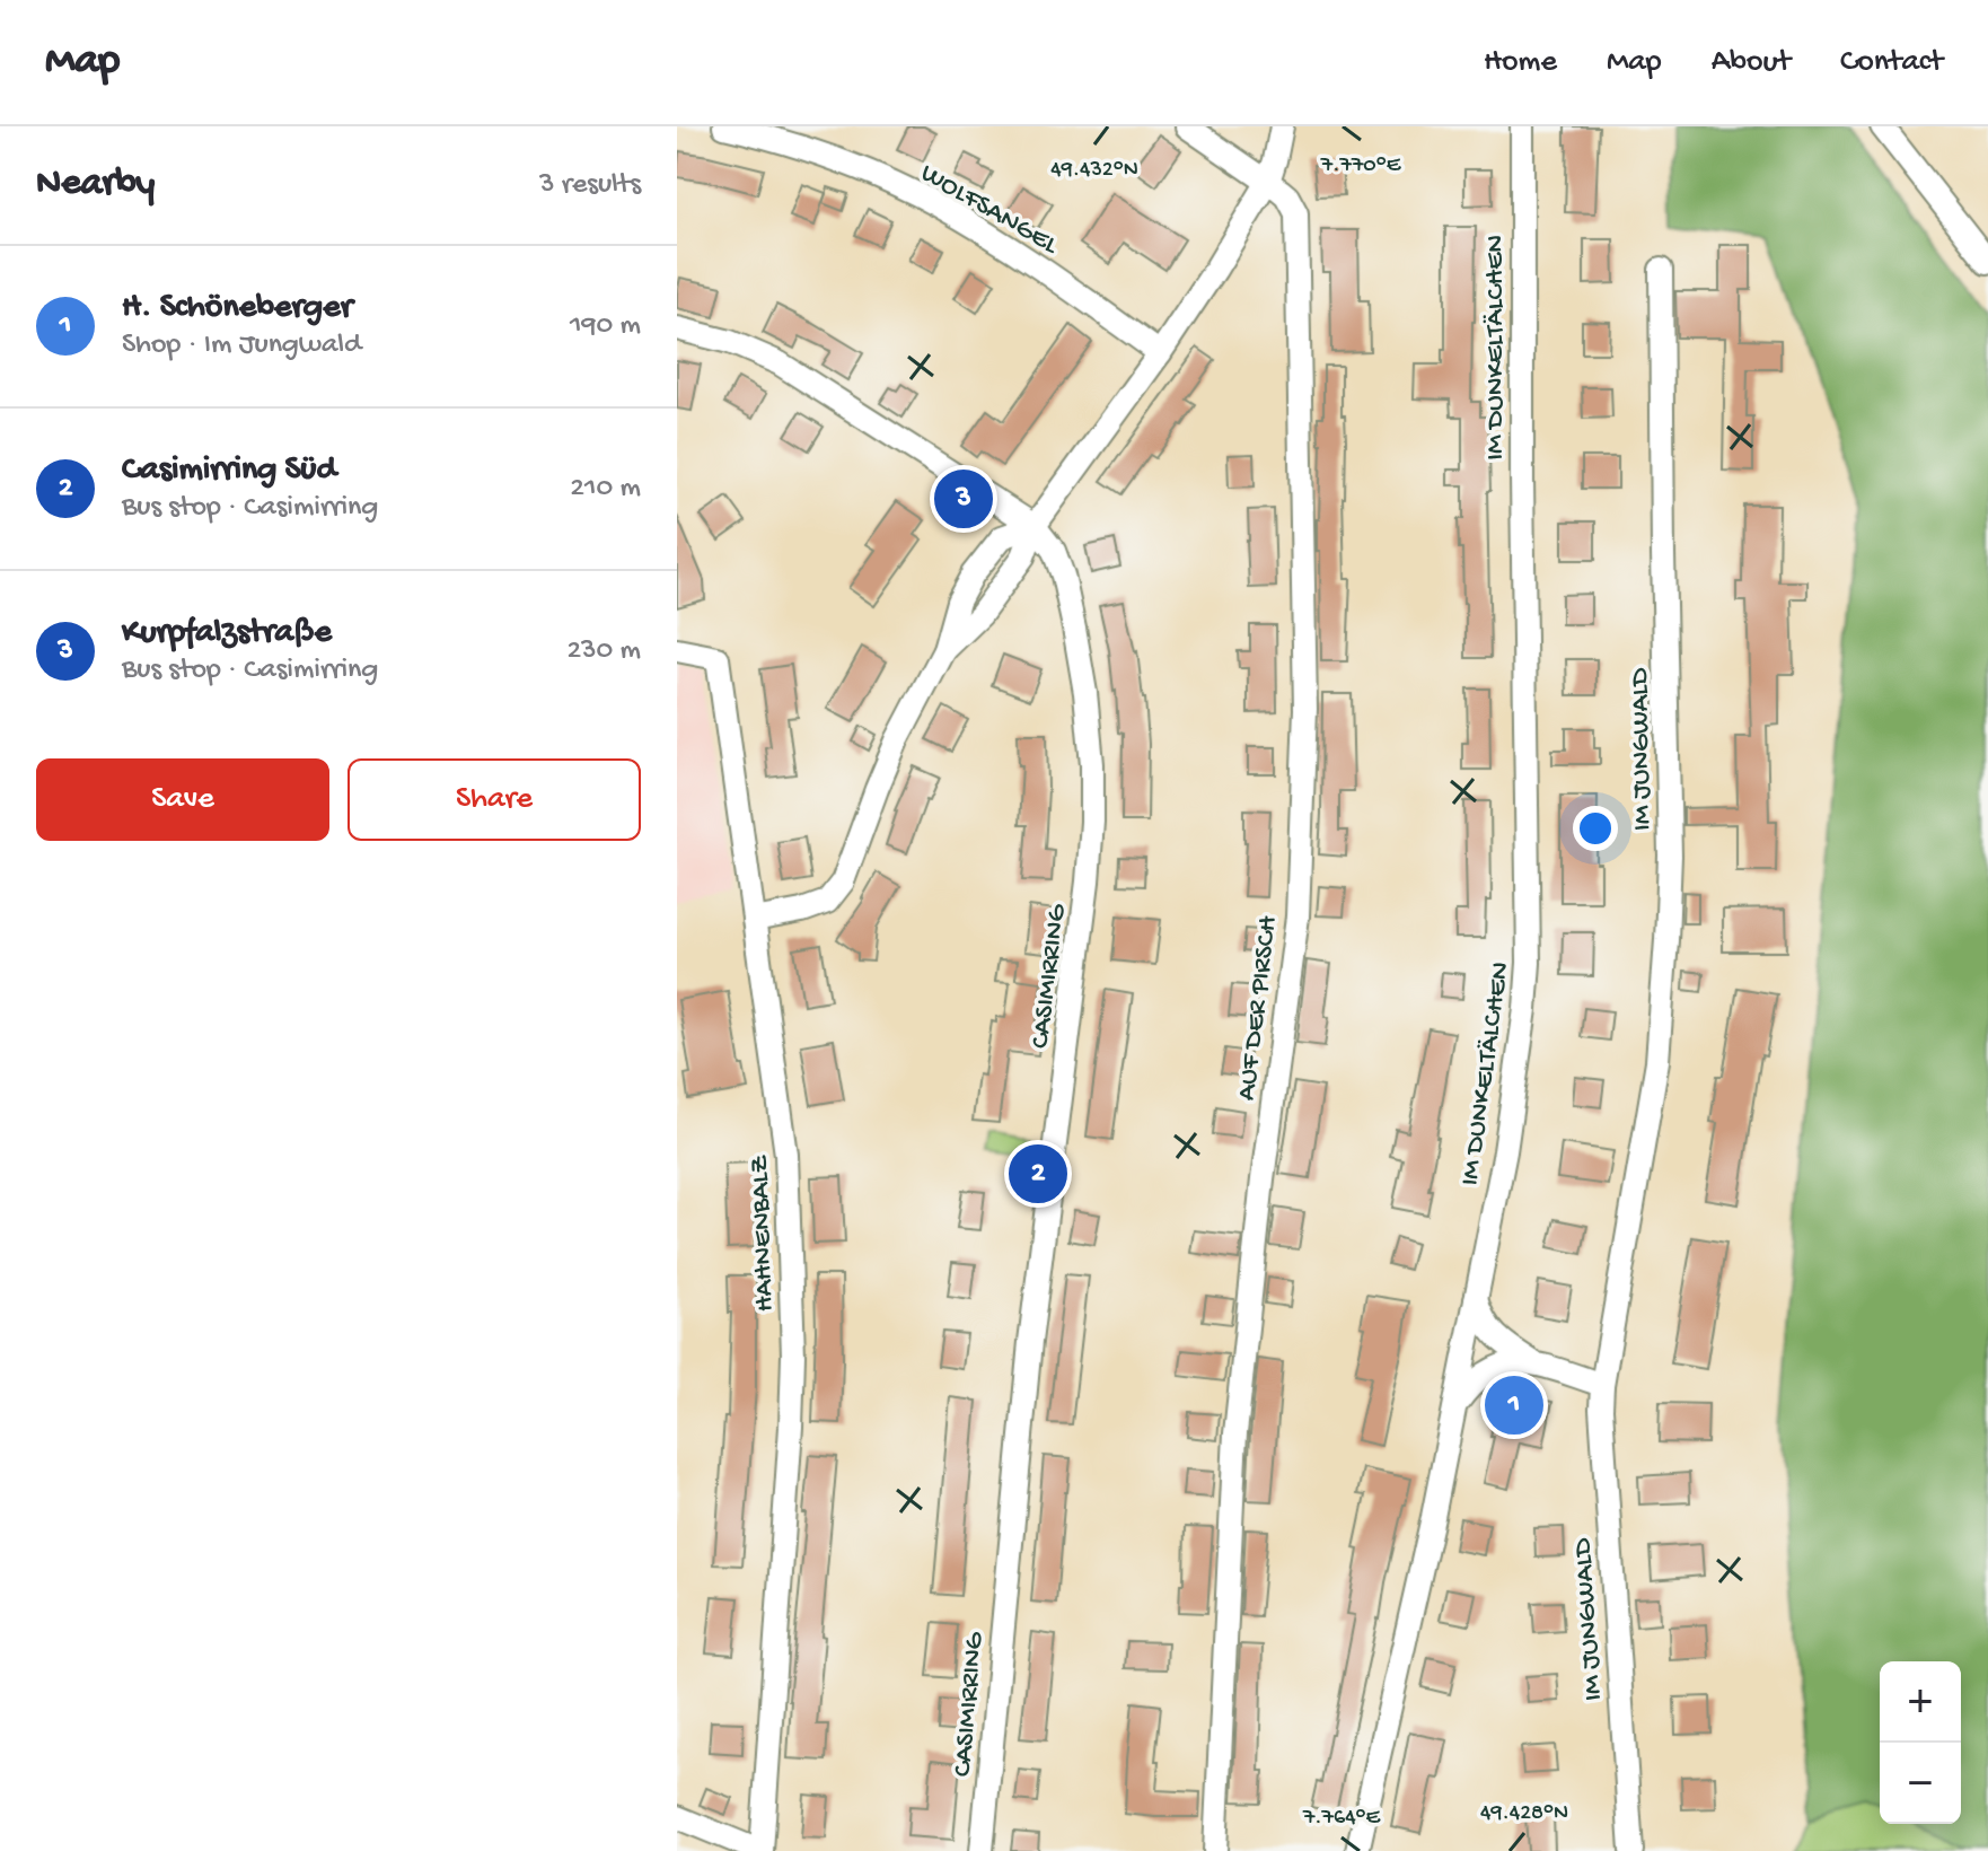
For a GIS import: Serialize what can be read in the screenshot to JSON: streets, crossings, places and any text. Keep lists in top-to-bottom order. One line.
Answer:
{"streets":{"street":["WOLFSANGEL","IM DUNKELTÄLCHEN","IM JUNGWALD","CASIMIRRING","AUF DER PIRSCH","HAHNENBALZ"]},"page":{"header":"Map","nav":["Home","Map","About","Contact"],"heading":["Nearby","3 results"],"list":[{"mark":"1","name":"H. Schöneberger","note":"Shop · Im Jungwald","value":"190 m"},{"mark":"2","name":"Casimirring Süd","note":"Bus stop · Casimirring","value":"210 m"},{"mark":"3","name":"Kurpfalzstraße","note":"Bus stop · Casimirring","value":"230 m"}],"pins":["3","2","1"],"buttons":["Save","Share"],"map_buttons":["+","−"]},"coordinates":["7.770°E","49.432°N","49.428°N","7.764°E"]}
